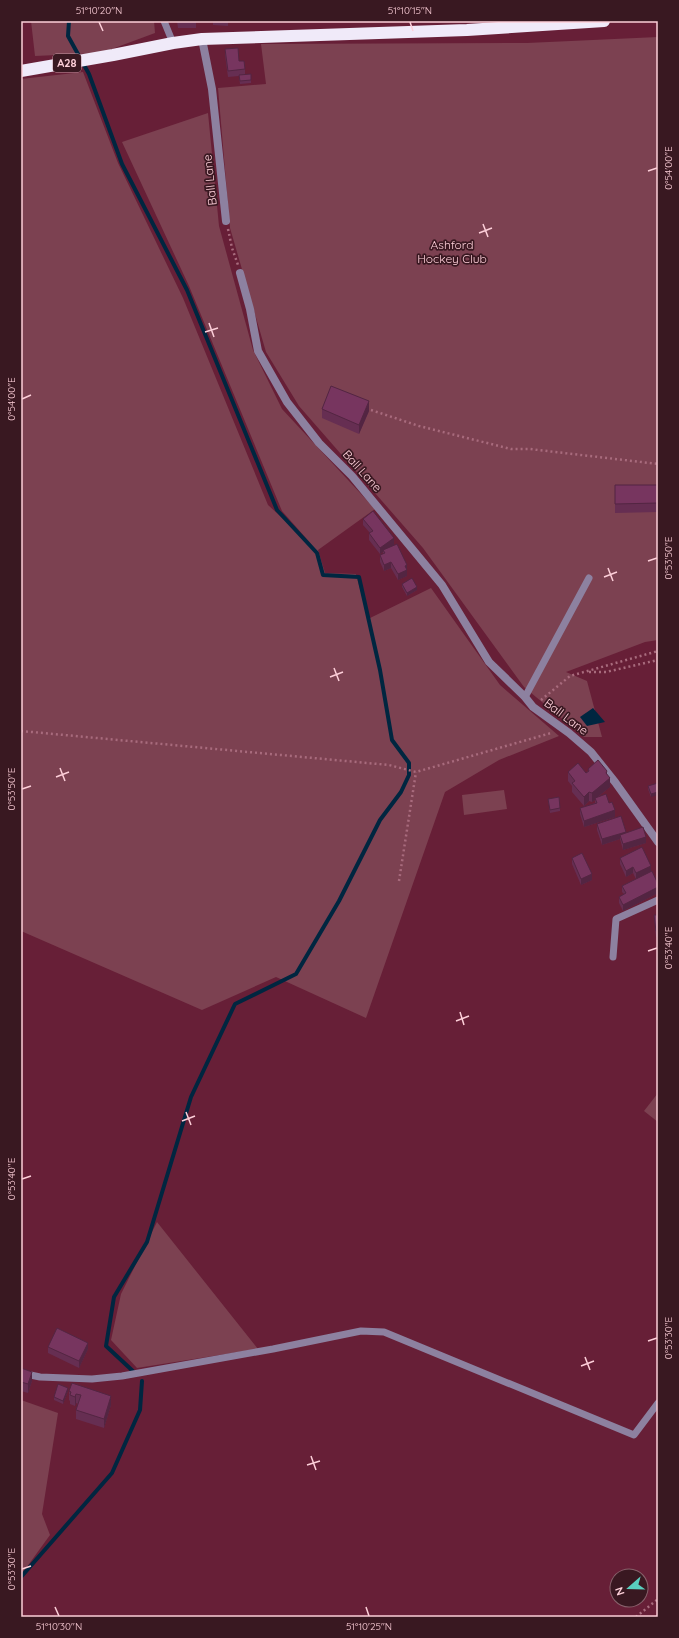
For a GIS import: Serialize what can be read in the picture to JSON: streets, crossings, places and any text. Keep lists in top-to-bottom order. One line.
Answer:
{"streets":{"highway":["A28"],"street":["Ball Lane"]},"crossings":[["A28","Ball Lane"]],"parks":["Ashford Hockey Club"],"north":"left","coordinates":["51°10'20\"N","51°10'15\"N","0°54'00\"E","0°53'50\"E","0°53'40\"E","0°53'30\"E","51°10'30\"N","51°10'25\"N"]}
